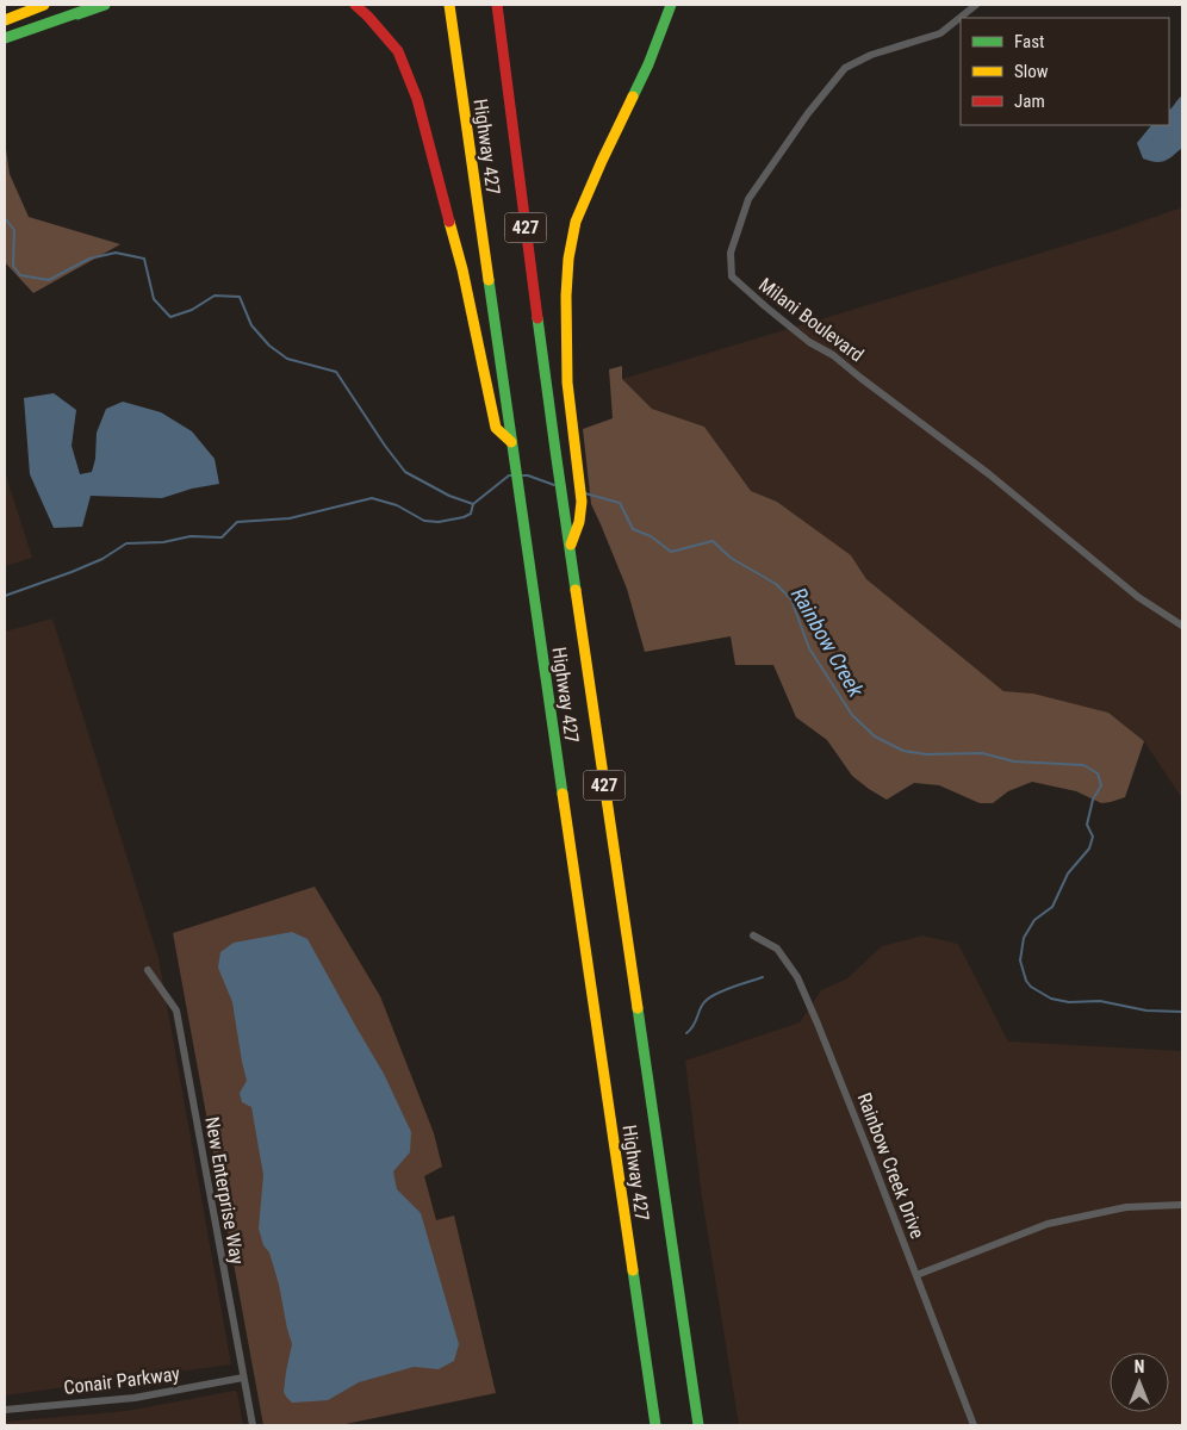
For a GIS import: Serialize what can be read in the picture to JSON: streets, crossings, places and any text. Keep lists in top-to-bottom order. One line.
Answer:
{"streets":{"main road":["Highway 427","427"],"street":["Milani Boulevard","Rainbow Creek Drive","New Enterprise Way","Conair Parkway"]},"crossings":[["New Enterprise Way","Conair Parkway"]],"water":["Rainbow Creek"],"legend":["Fast","Slow","Jam"],"north":"top"}
